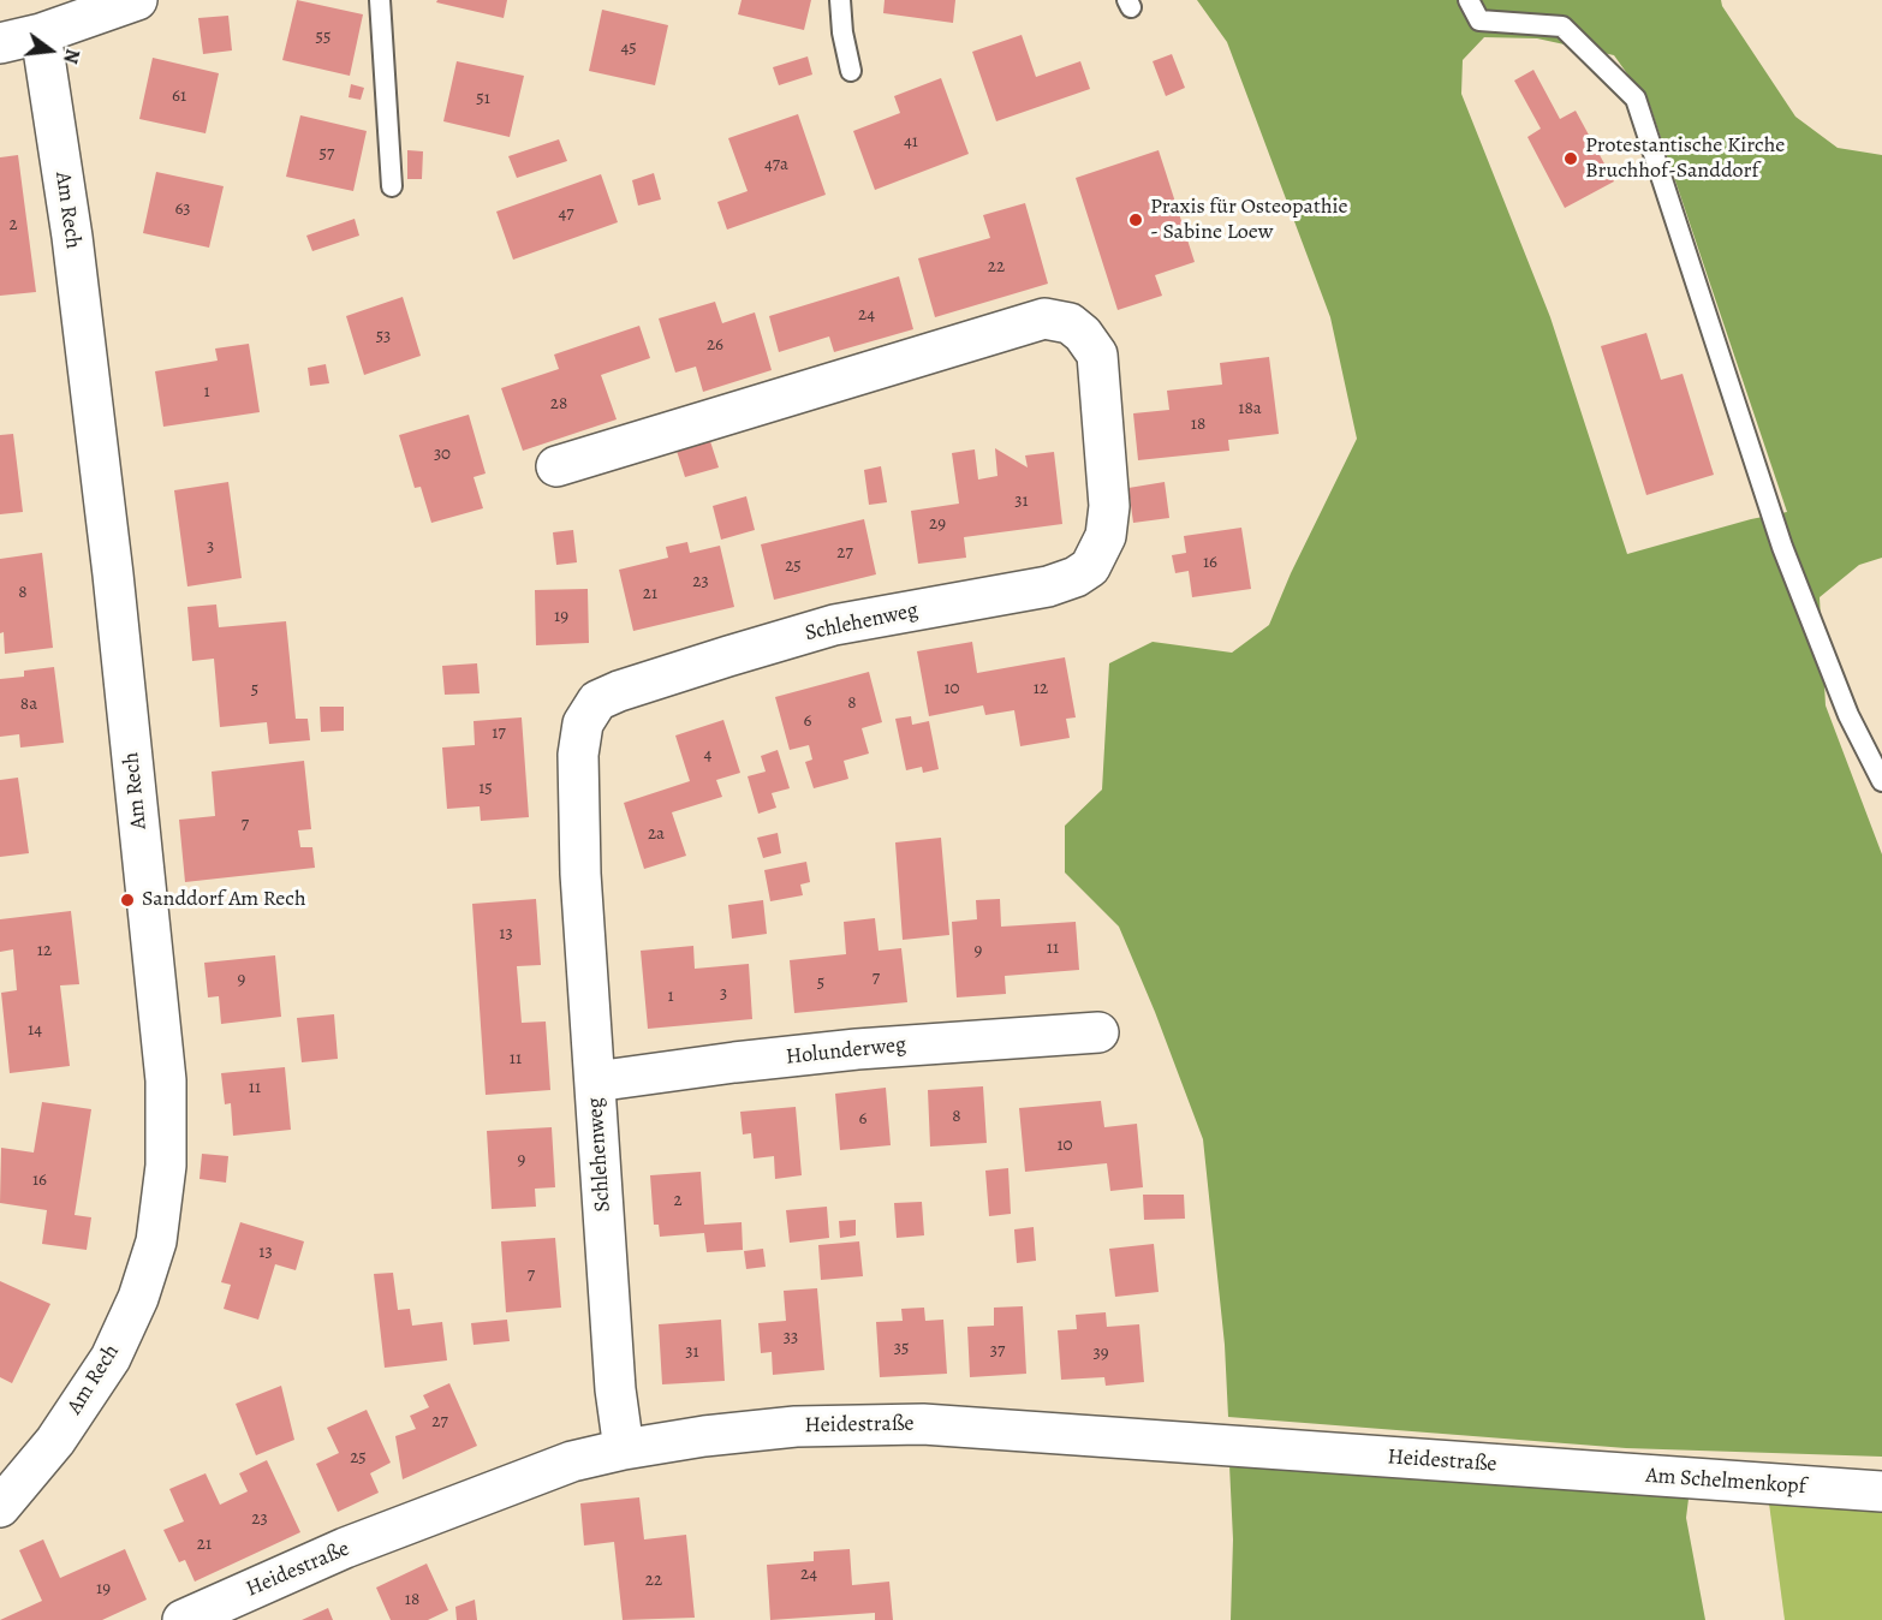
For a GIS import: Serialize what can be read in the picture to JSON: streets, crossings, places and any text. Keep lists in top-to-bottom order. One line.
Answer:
{"streets":{"street":["Am Rech","Schlehenweg","Holunderweg","Heidestraße","Am Schelmenkopf"]},"crossings":[["Schlehenweg","Holunderweg"],["Schlehenweg","Heidestraße"],["Heidestraße","Am Schelmenkopf"]],"places":["Protestantische Kirche Bruchhof-Sanddorf","Praxis für Osteopathie - Sabine Loew","Sanddorf Am Rech"],"house_numbers":["55","45","61","51","41","57","47a","63","47","2","22","24","53","26","1","28","18a","18","30","31","29","3","27","16","25","23","8","21","19","10","12","5","8","8a","6","17","4","15","7","2a","13","11","12","9","7","9","5","3","1","14","11","11","8","6","10","9","16","2","13","7","33","35","37","31","39","27","25","23","21","24","22","19","18"],"north":"right"}
